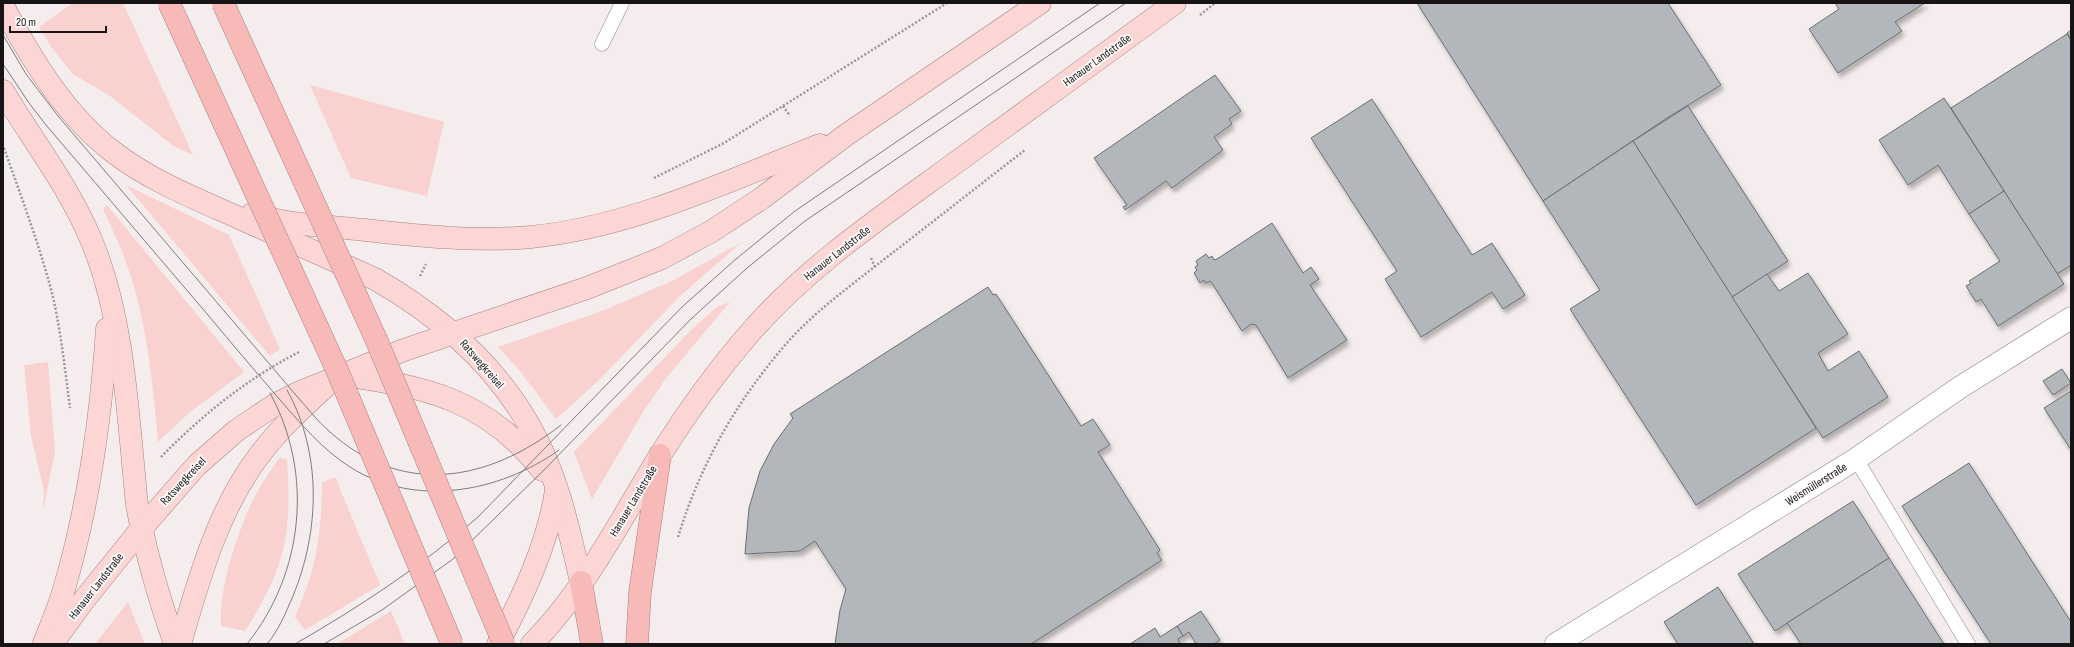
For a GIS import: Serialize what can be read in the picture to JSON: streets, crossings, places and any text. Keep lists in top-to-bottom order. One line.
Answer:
{"streets":{"main road":["Hanauer Landstraße","Ratswegkreisel"],"street":["Weismüllerstraße"]},"crossings":[["Hanauer Landstraße","Ratswegkreisel"]],"scale_bar":"20 m"}
